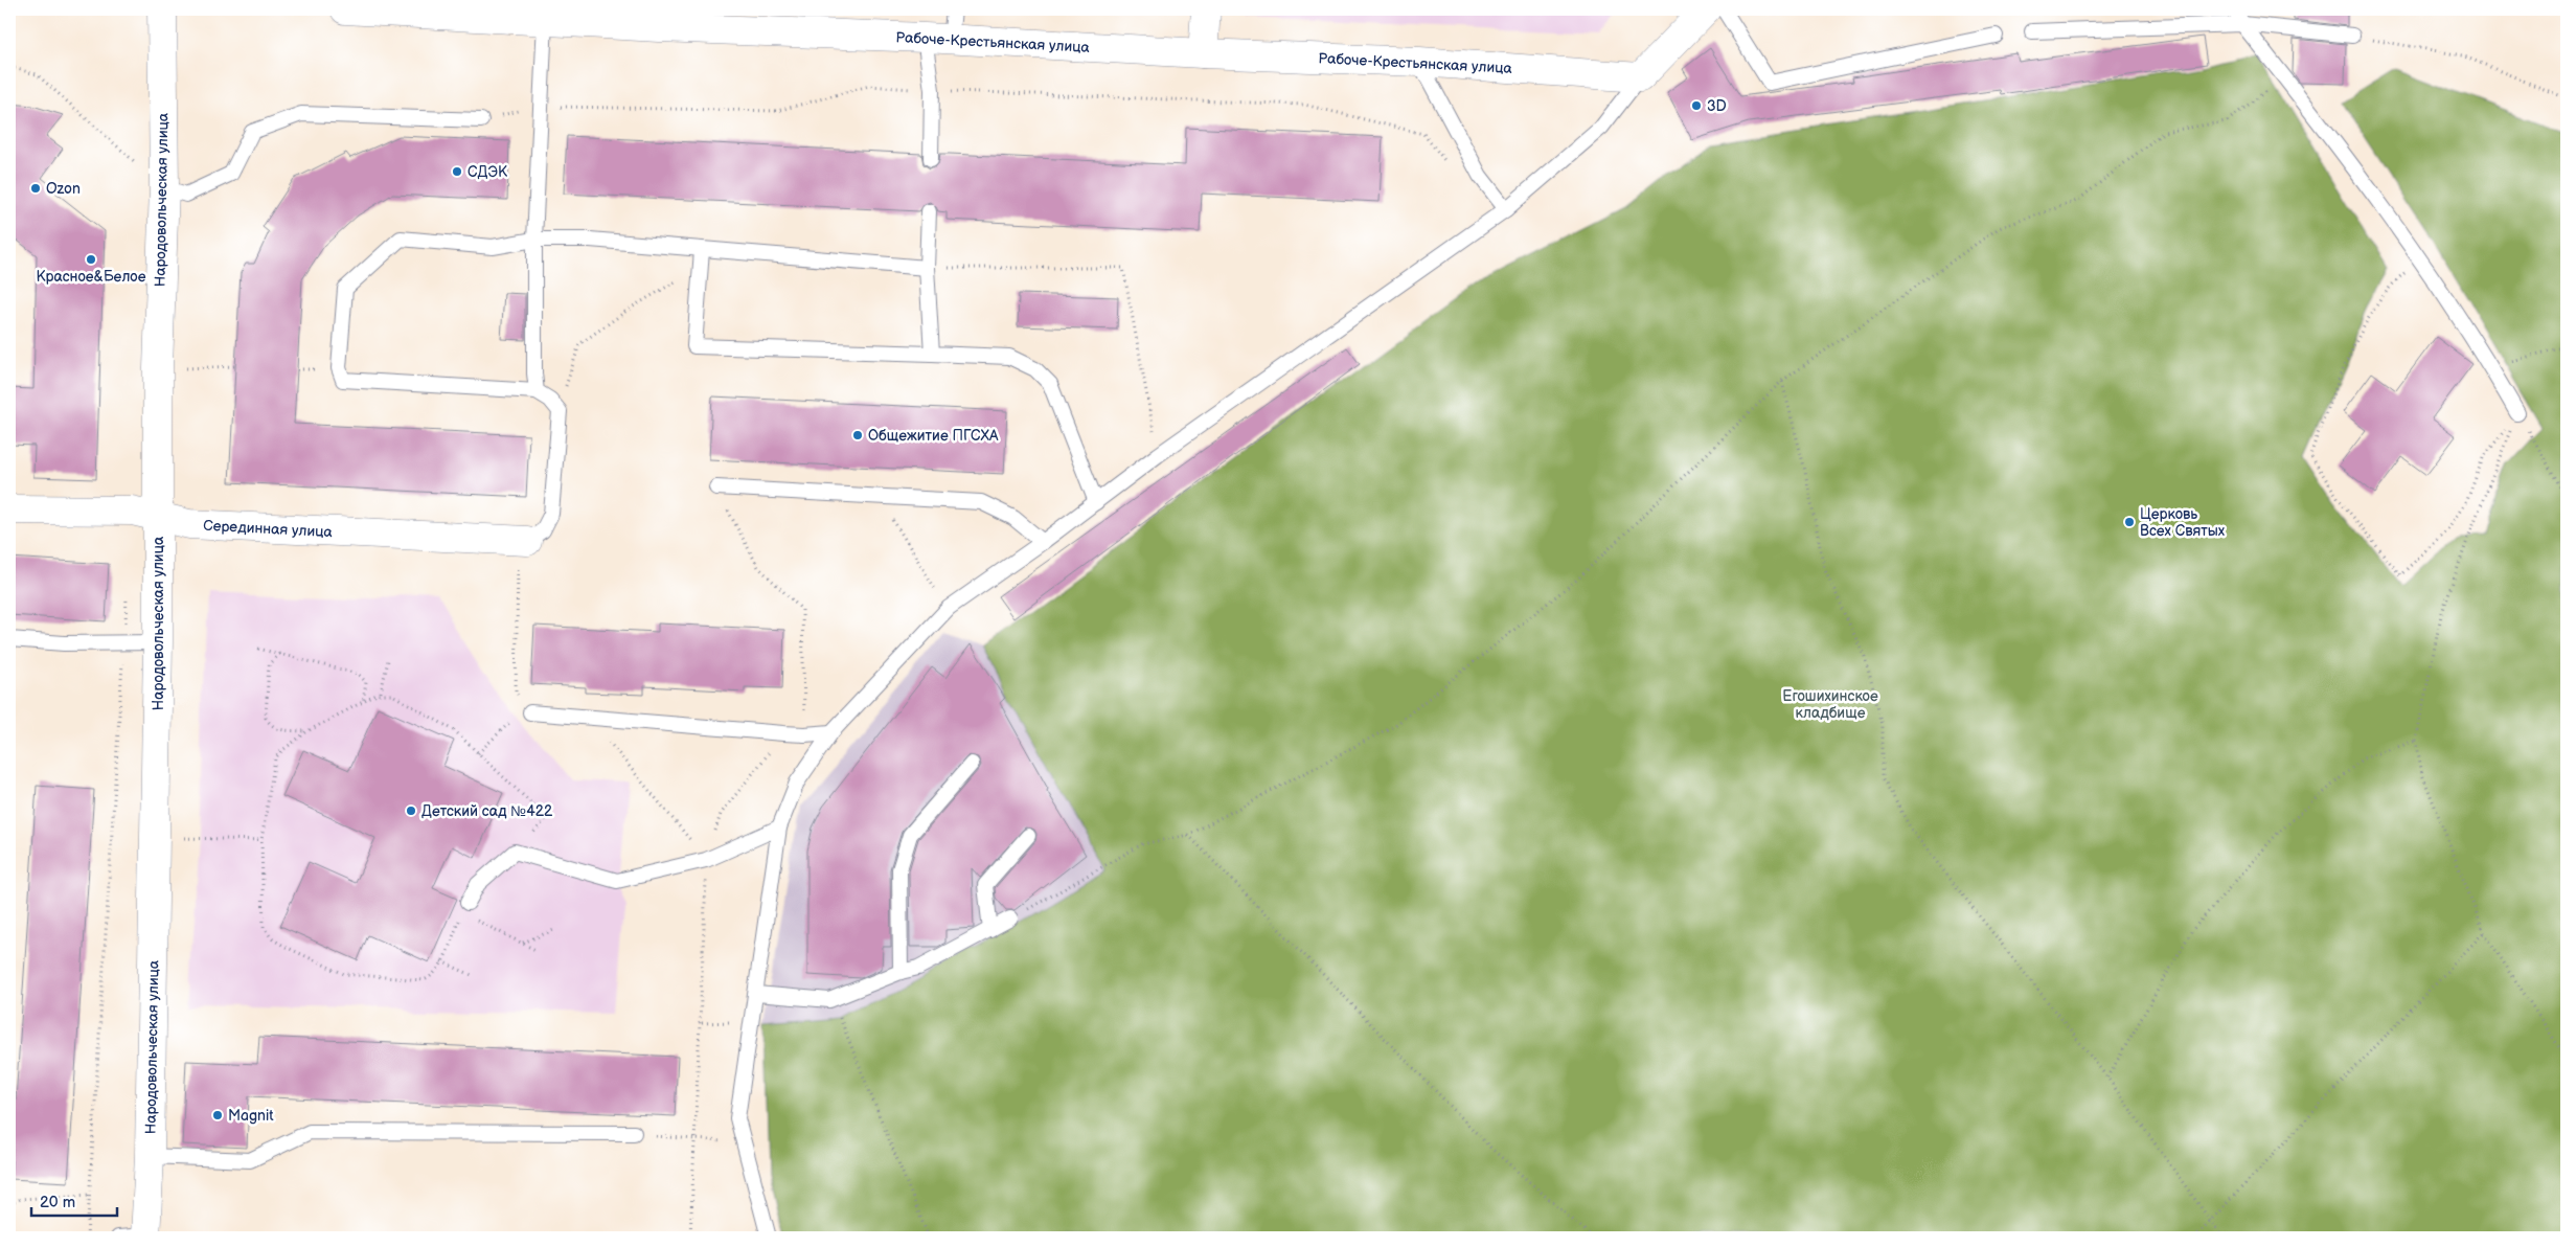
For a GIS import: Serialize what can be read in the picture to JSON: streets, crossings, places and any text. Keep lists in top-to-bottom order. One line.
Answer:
{"streets":{"street":["Рабоче-Крестьянская улица","Народовольческая улица","Серединная улица"]},"crossings":[["Народовольческая улица","Серединная улица"]],"parks":["Егошихинское кладбище"],"places":["3D","СДЭК","Ozon","Красное&Белое","Общежитие ПГСХА","Церковь Всех Святых","Детский сад №422","Magnit"],"scale_bar":"20 m"}
